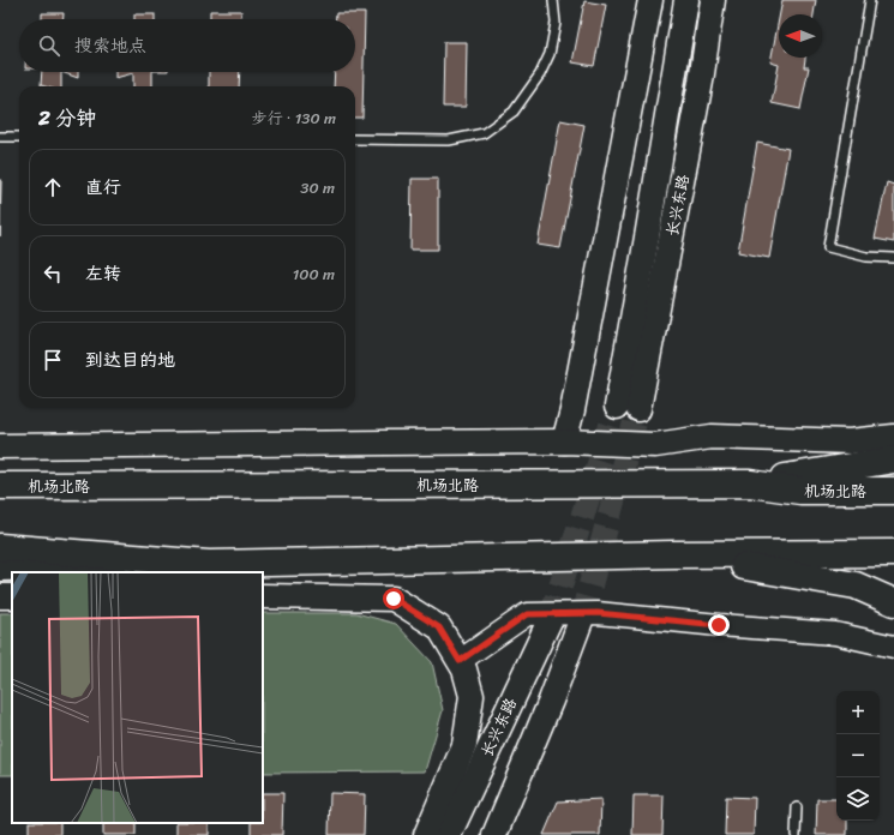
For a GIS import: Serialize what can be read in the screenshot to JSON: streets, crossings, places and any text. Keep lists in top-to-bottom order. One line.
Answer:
{"streets":{"main road":["长兴东路","机场北路"]},"north":"left","page":{"search":"搜索地点","heading":["2 分钟","步行 · 130 m"],"list":[["直行","30 m"],["左转","100 m"],"到达目的地"],"map_buttons":["+","−"]}}
